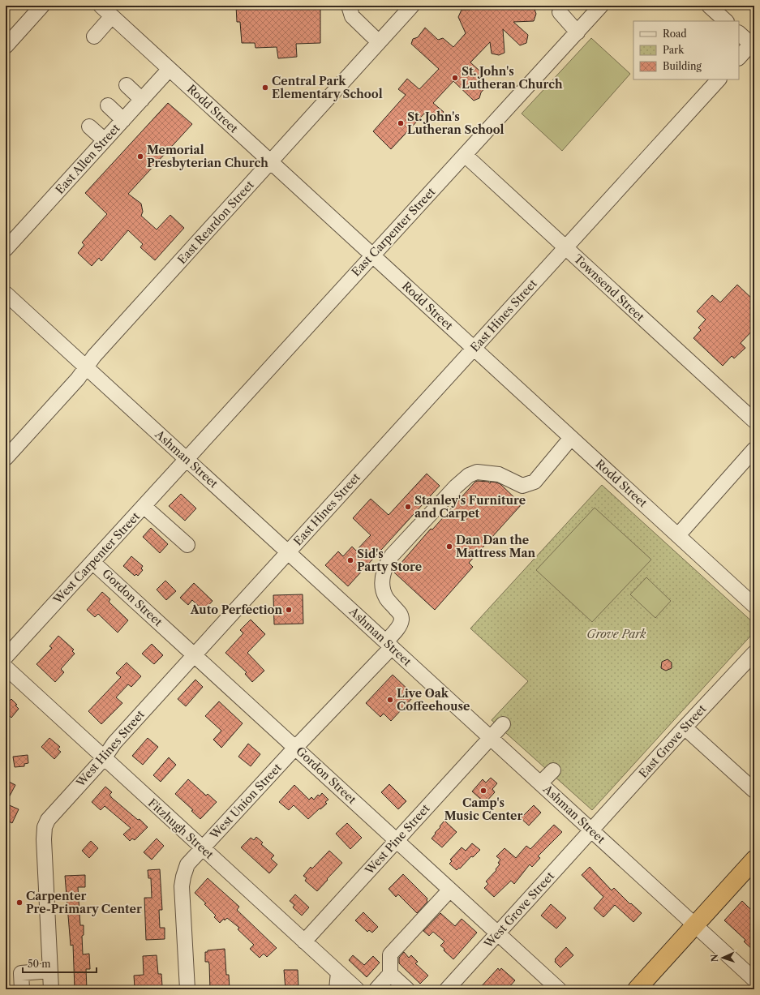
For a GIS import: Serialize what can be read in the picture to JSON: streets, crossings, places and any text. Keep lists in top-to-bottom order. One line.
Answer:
{"streets":{"street":["Rodd Street","East Allen Street","East Reardon Street","East Carpenter Street","Townsend Street","East Hines Street","Ashman Street","West Carpenter Street","Gordon Street","East Grove Street","West Hines Street","West Union Street","Fitzhugh Street","West Pine Street","West Grove Street"]},"crossings":[["Rodd Street","East Allen Street"],["Rodd Street","East Reardon Street"],["Rodd Street","East Carpenter Street"],["Rodd Street","East Hines Street"],["Rodd Street","West Union Street"],["East Reardon Street","Ashman Street"],["East Carpenter Street","Townsend Street"],["East Carpenter Street","Ashman Street"],["East Carpenter Street","West Carpenter Street"],["Townsend Street","East Hines Street"],["East Hines Street","Ashman Street"],["East Hines Street","West Hines Street"],["Ashman Street","West Carpenter Street"],["Ashman Street","East Grove Street"],["Ashman Street","West Hines Street"],["Ashman Street","West Union Street"],["Ashman Street","West Pine Street"],["Ashman Street","West Grove Street"],["West Carpenter Street","Gordon Street"],["Gordon Street","West Hines Street"],["Gordon Street","West Union Street"],["Gordon Street","West Pine Street"],["Gordon Street","West Grove Street"],["East Grove Street","West Grove Street"],["West Hines Street","Fitzhugh Street"],["West Union Street","Fitzhugh Street"],["Fitzhugh Street","West Pine Street"]],"parks":["Grove Park"],"places":["St. John's Lutheran Church","Central Park Elementary School","St. John's Lutheran School","Memorial Presbyterian Church","Stanley's Furniture and Carpet","Dan Dan the Mattress Man","Sid's Party Store","Auto Perfection","Live Oak Coffeehouse","Camp's Music Center","Carpenter Pre-Primary Center"],"legend":["Road","Park","Building"],"scale_bar":"50 m","north":"left"}
